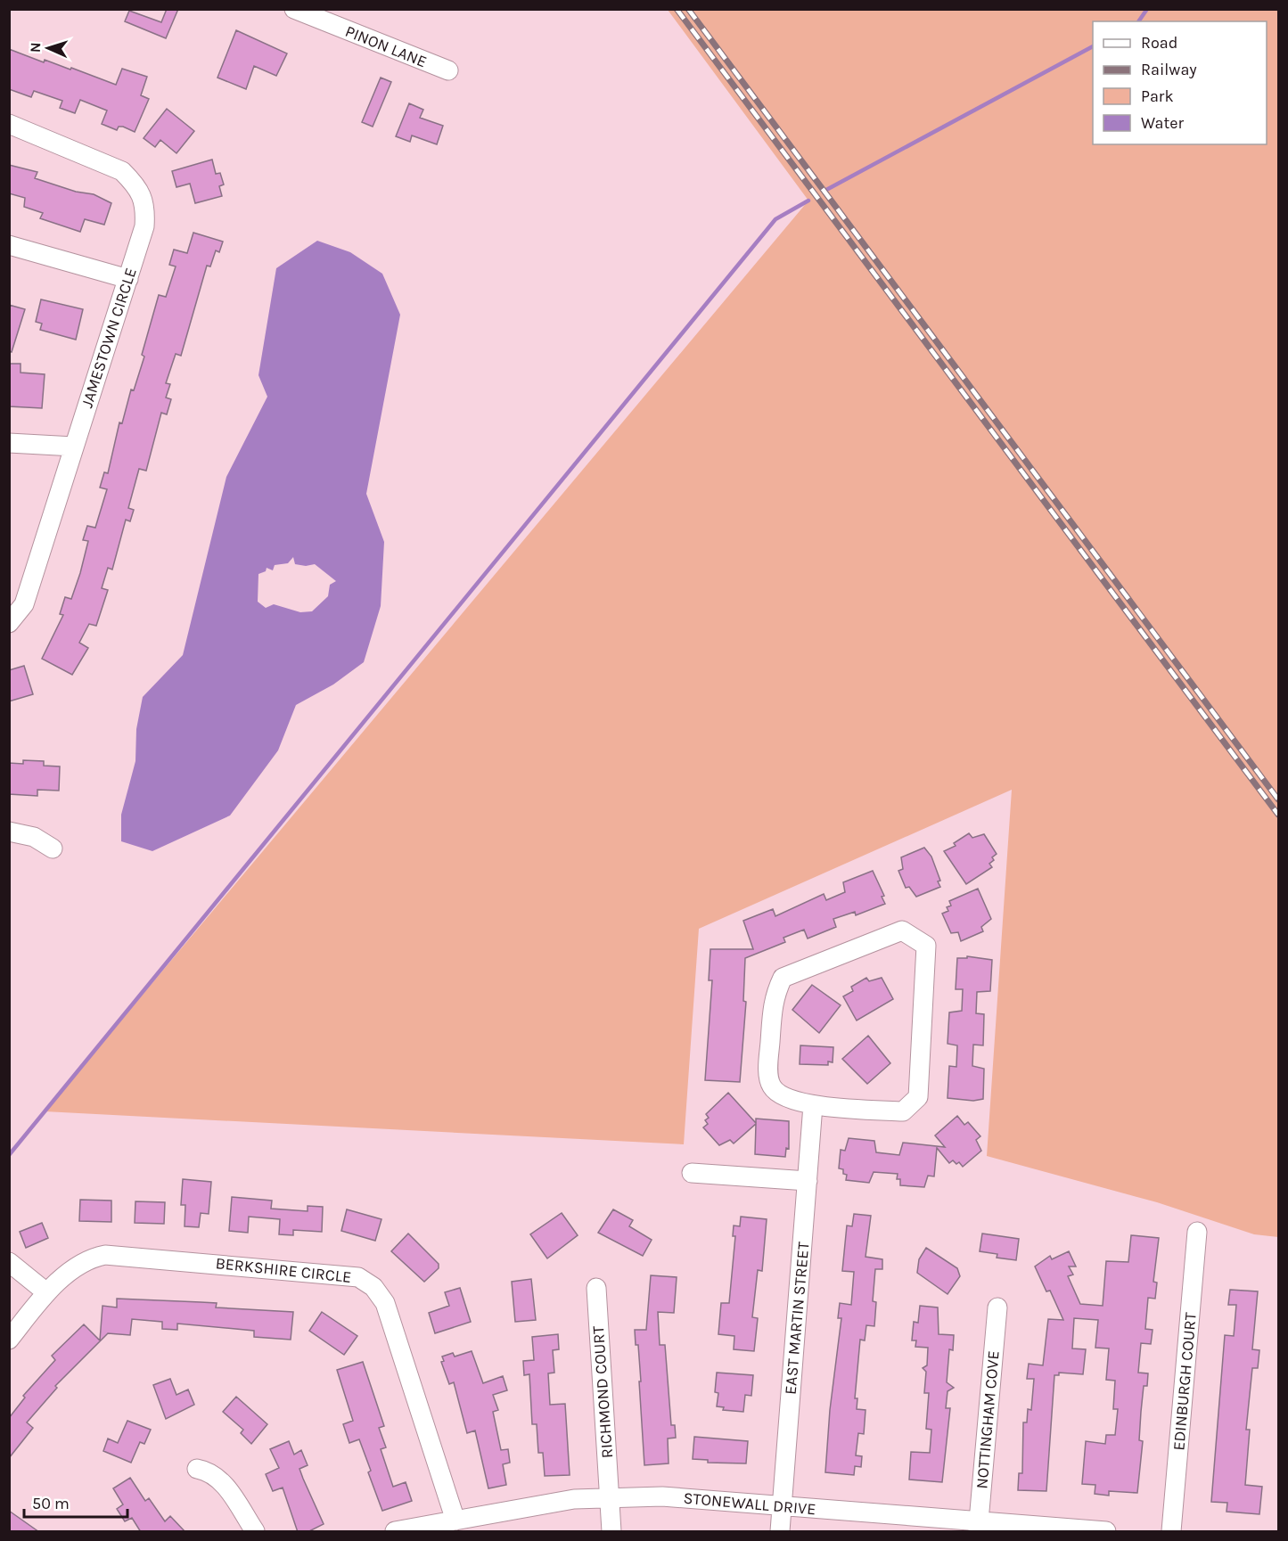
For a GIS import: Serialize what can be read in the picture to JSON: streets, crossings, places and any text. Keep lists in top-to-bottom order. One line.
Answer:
{"streets":{"street":["PINON LANE","JAMESTOWN CIRCLE","BERKSHIRE CIRCLE","EAST MARTIN STREET","EDINBURGH COURT","RICHMOND COURT","NOTTINGHAM COVE","STONEWALL DRIVE"]},"crossings":[["BERKSHIRE CIRCLE","STONEWALL DRIVE"],["EAST MARTIN STREET","STONEWALL DRIVE"],["RICHMOND COURT","STONEWALL DRIVE"],["NOTTINGHAM COVE","STONEWALL DRIVE"]],"legend":["Road","Railway","Park","Water"],"scale_bar":"50 m","north":"left"}
